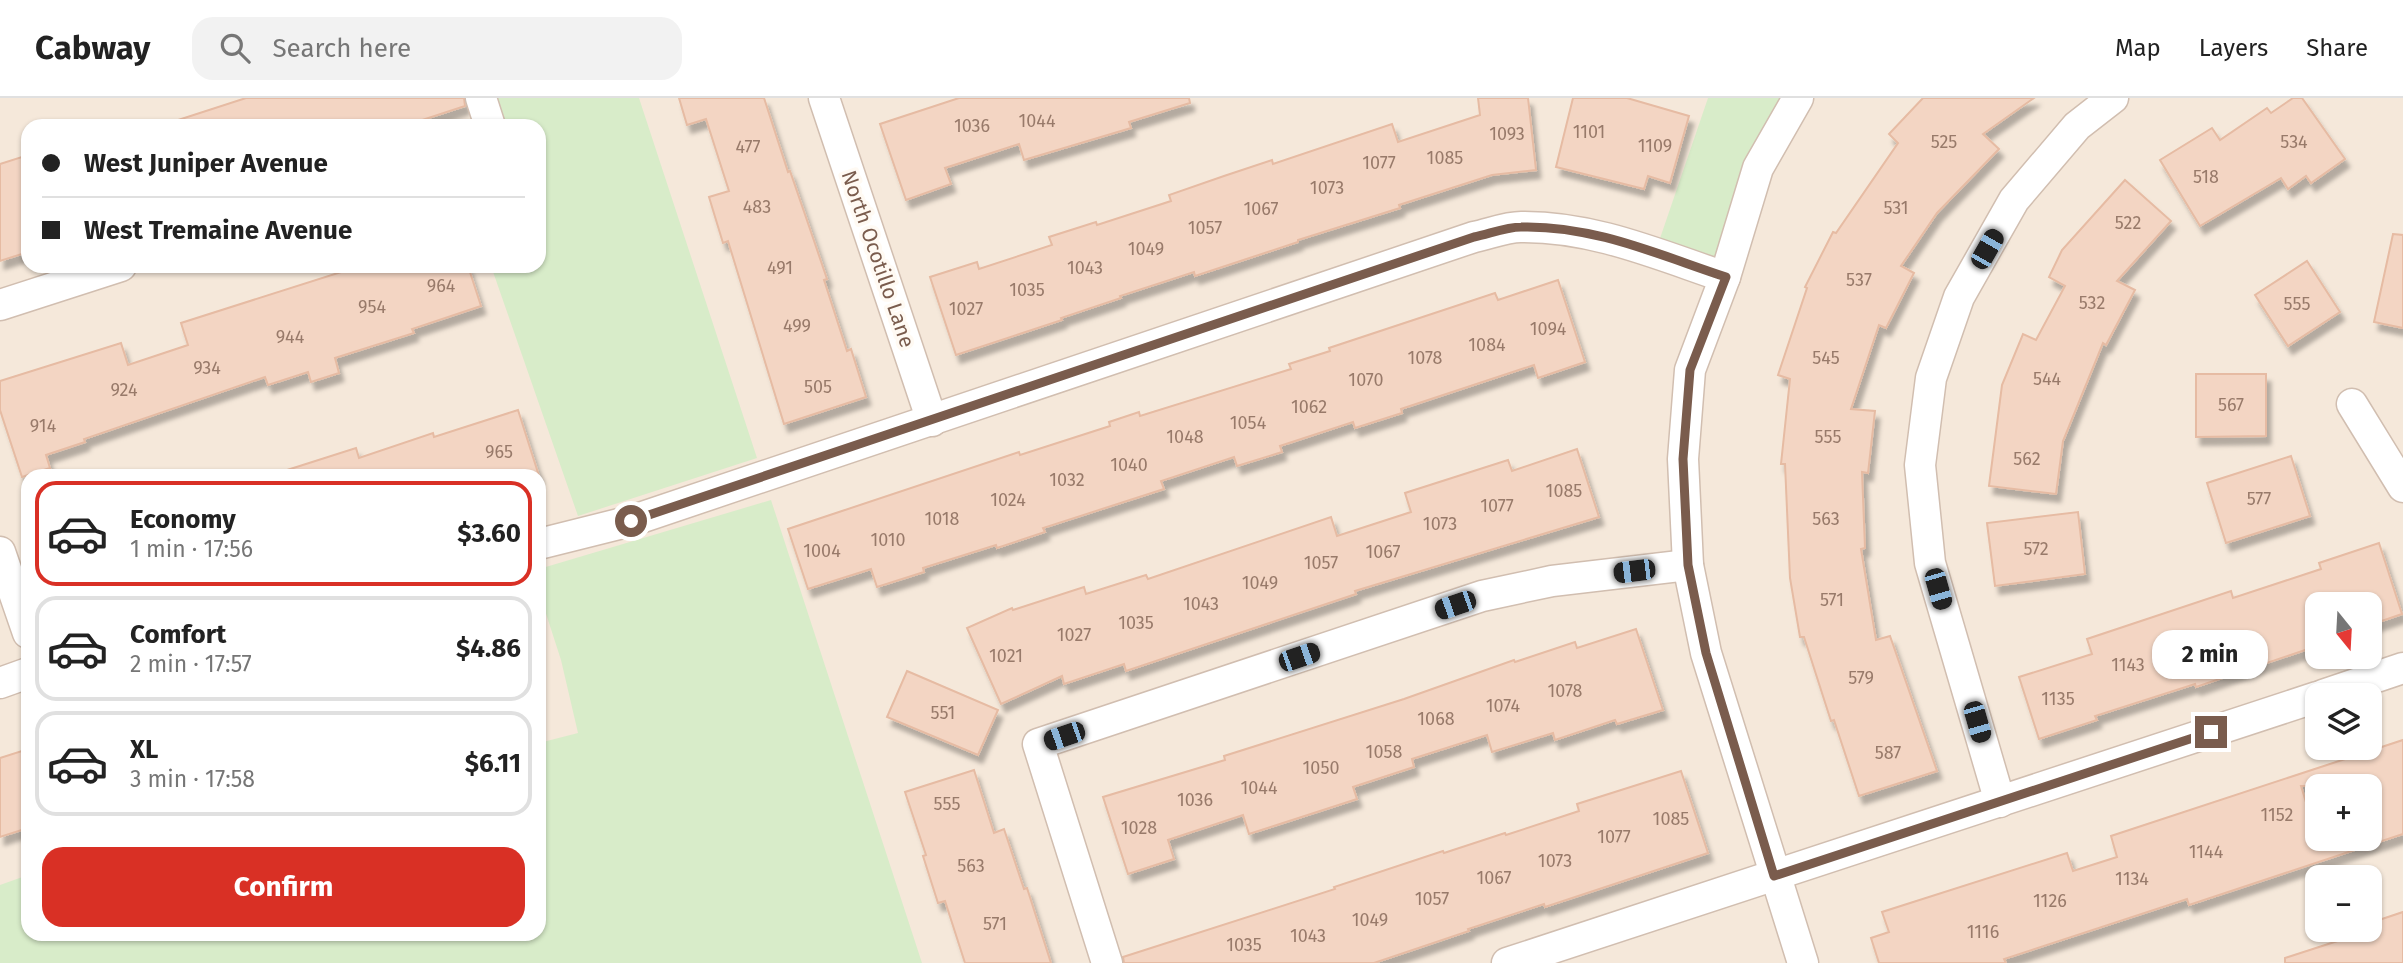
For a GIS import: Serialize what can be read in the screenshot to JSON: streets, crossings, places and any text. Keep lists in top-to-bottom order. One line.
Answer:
{"streets":{"street":["North Ocotillo Lane"]},"house_numbers":["1044","1036","1101","1093","525","534","1109","477","1085","1077","518","1073","483","531","1067","522","1057","1049","491","1043","537","964","1035","532","555","954","1027","499","1094","944","1084","1078","545","934","544","1070","505","924","567","1062","1054","914","1048","555","965","562","1040","1032","1085","577","1024","1077","1018","563","1073","1010","572","1004","1067","1057","1049","571","1043","1035","1027","1021","1143","579","1078","1135","1074","551","1068","1058","587","1050","1044","1036","555","1152","1085","1028","1077","1144","1073","563","1067","1134","1057","1126","1049","571","1116","1043","1035"],"north":"bottom","page":{"header":"Cabway","search":"Search here","nav":["Map","Layers","Share"],"banner":["West Juniper Avenue","West Tremaine Avenue"],"list":[{"name":"Economy","note":"1 min · 17:56","value":"$3.60"},{"name":"Comfort","note":"2 min · 17:57","value":"$4.86"},{"name":"XL","note":"3 min · 17:58","value":"$6.11"}],"map_buttons":["+","−"],"bubble":"2 min","buttons":"Confirm"}}
